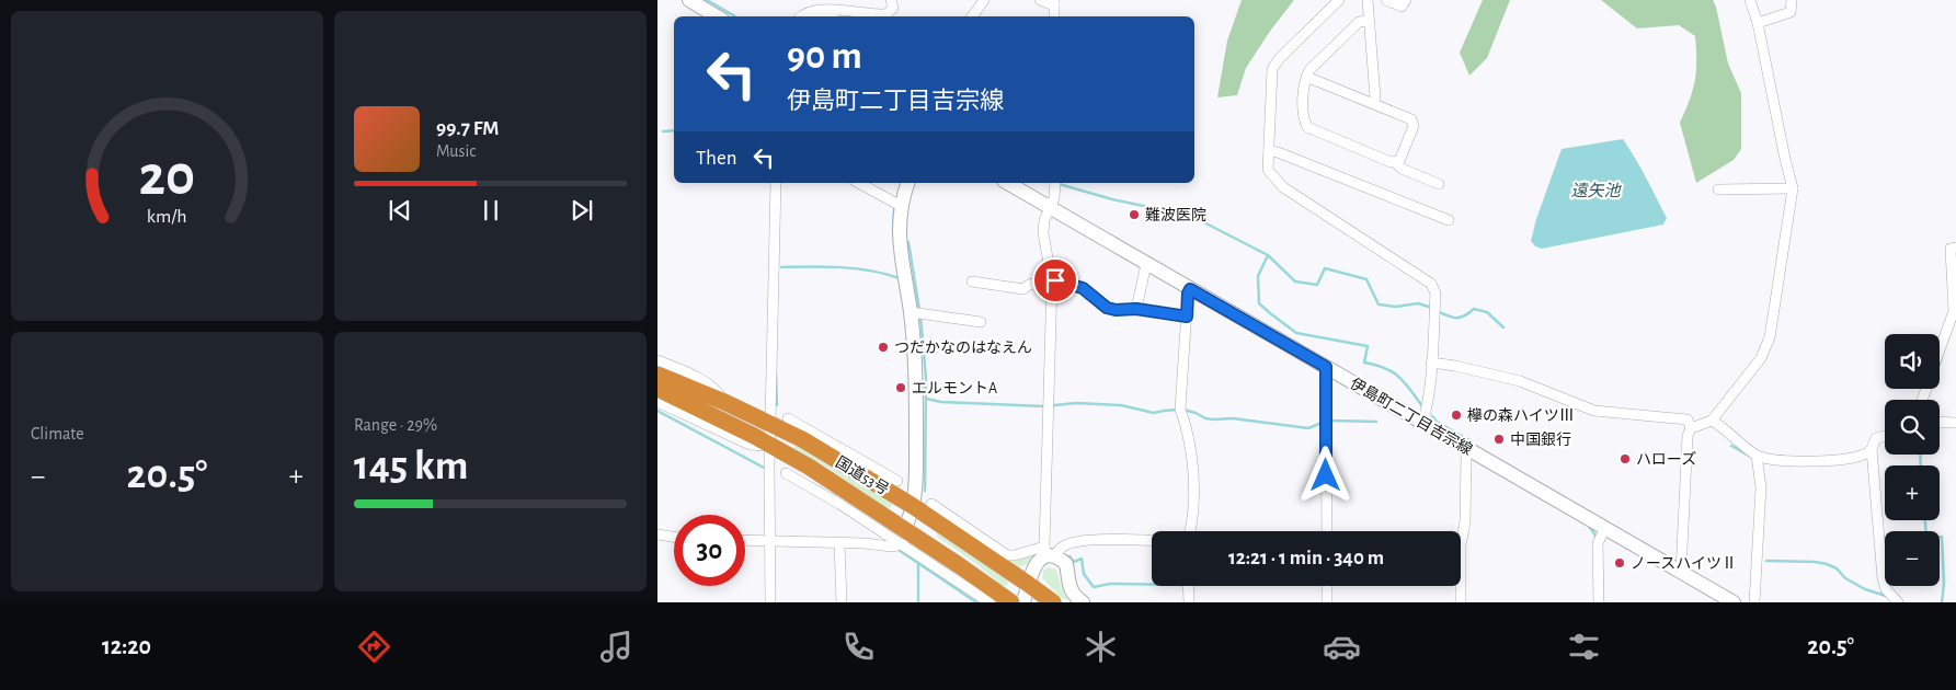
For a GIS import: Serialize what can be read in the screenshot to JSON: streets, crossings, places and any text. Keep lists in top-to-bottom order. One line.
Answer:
{"streets":{"highway":["国道53号"],"street":["伊島町二丁目吉宗線"]},"water":["遠矢池"],"places":["難波医院","つだかなのはなえん","エルモントA","欅の森ハイツⅢ","中国銀行","ハローズ","ノースハイツⅡ"],"page":{"turn":["90 m","伊島町二丁目吉宗線"],"song":["99.7 FM","Music"],"then":"Then","tile":["Climate",["Range · 29%","145 km"]],"map_buttons":["+","−"],"heat":["−","20.5°","+"],"limit":"30","trip":"12:21 · 1 min · 340 m","tabs":["12:20","20.5°"],"gauge":["20","km/h"]}}
